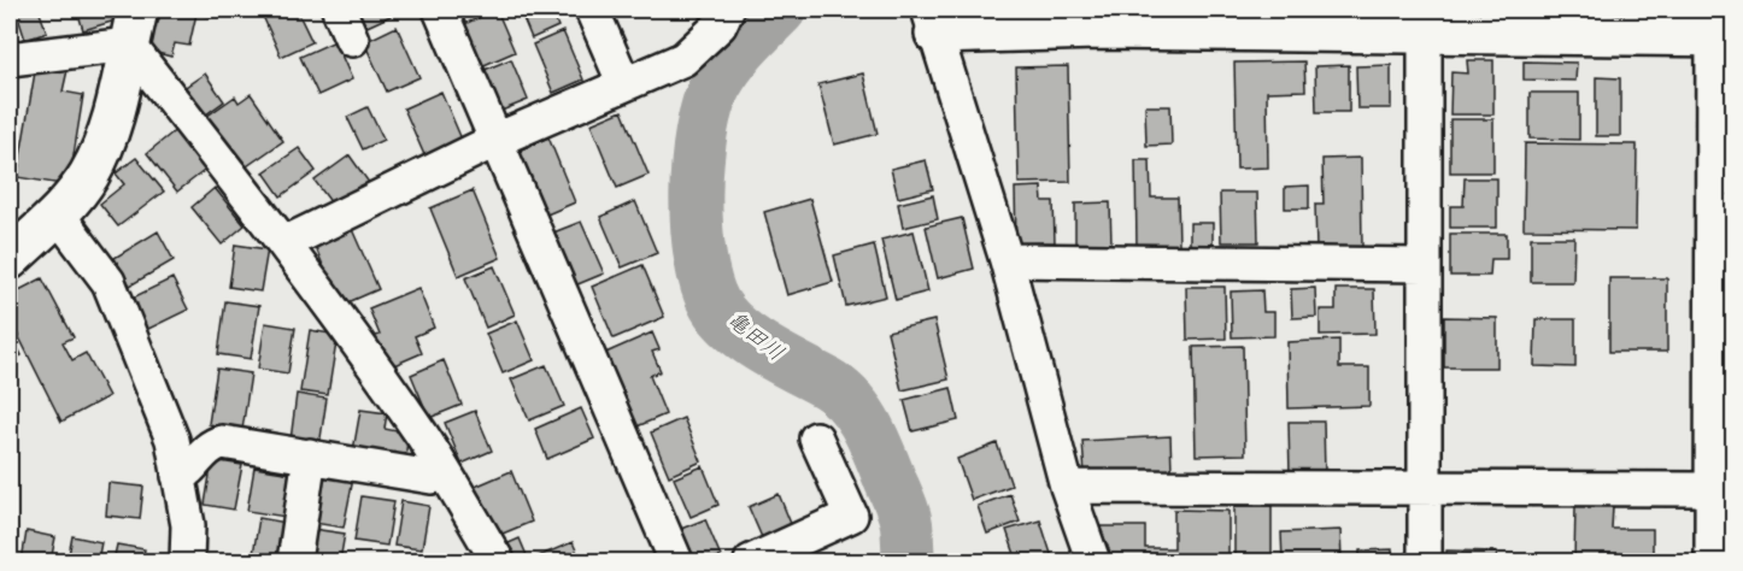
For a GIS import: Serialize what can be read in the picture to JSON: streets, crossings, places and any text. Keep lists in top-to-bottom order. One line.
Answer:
{"water":["亀田川"]}
